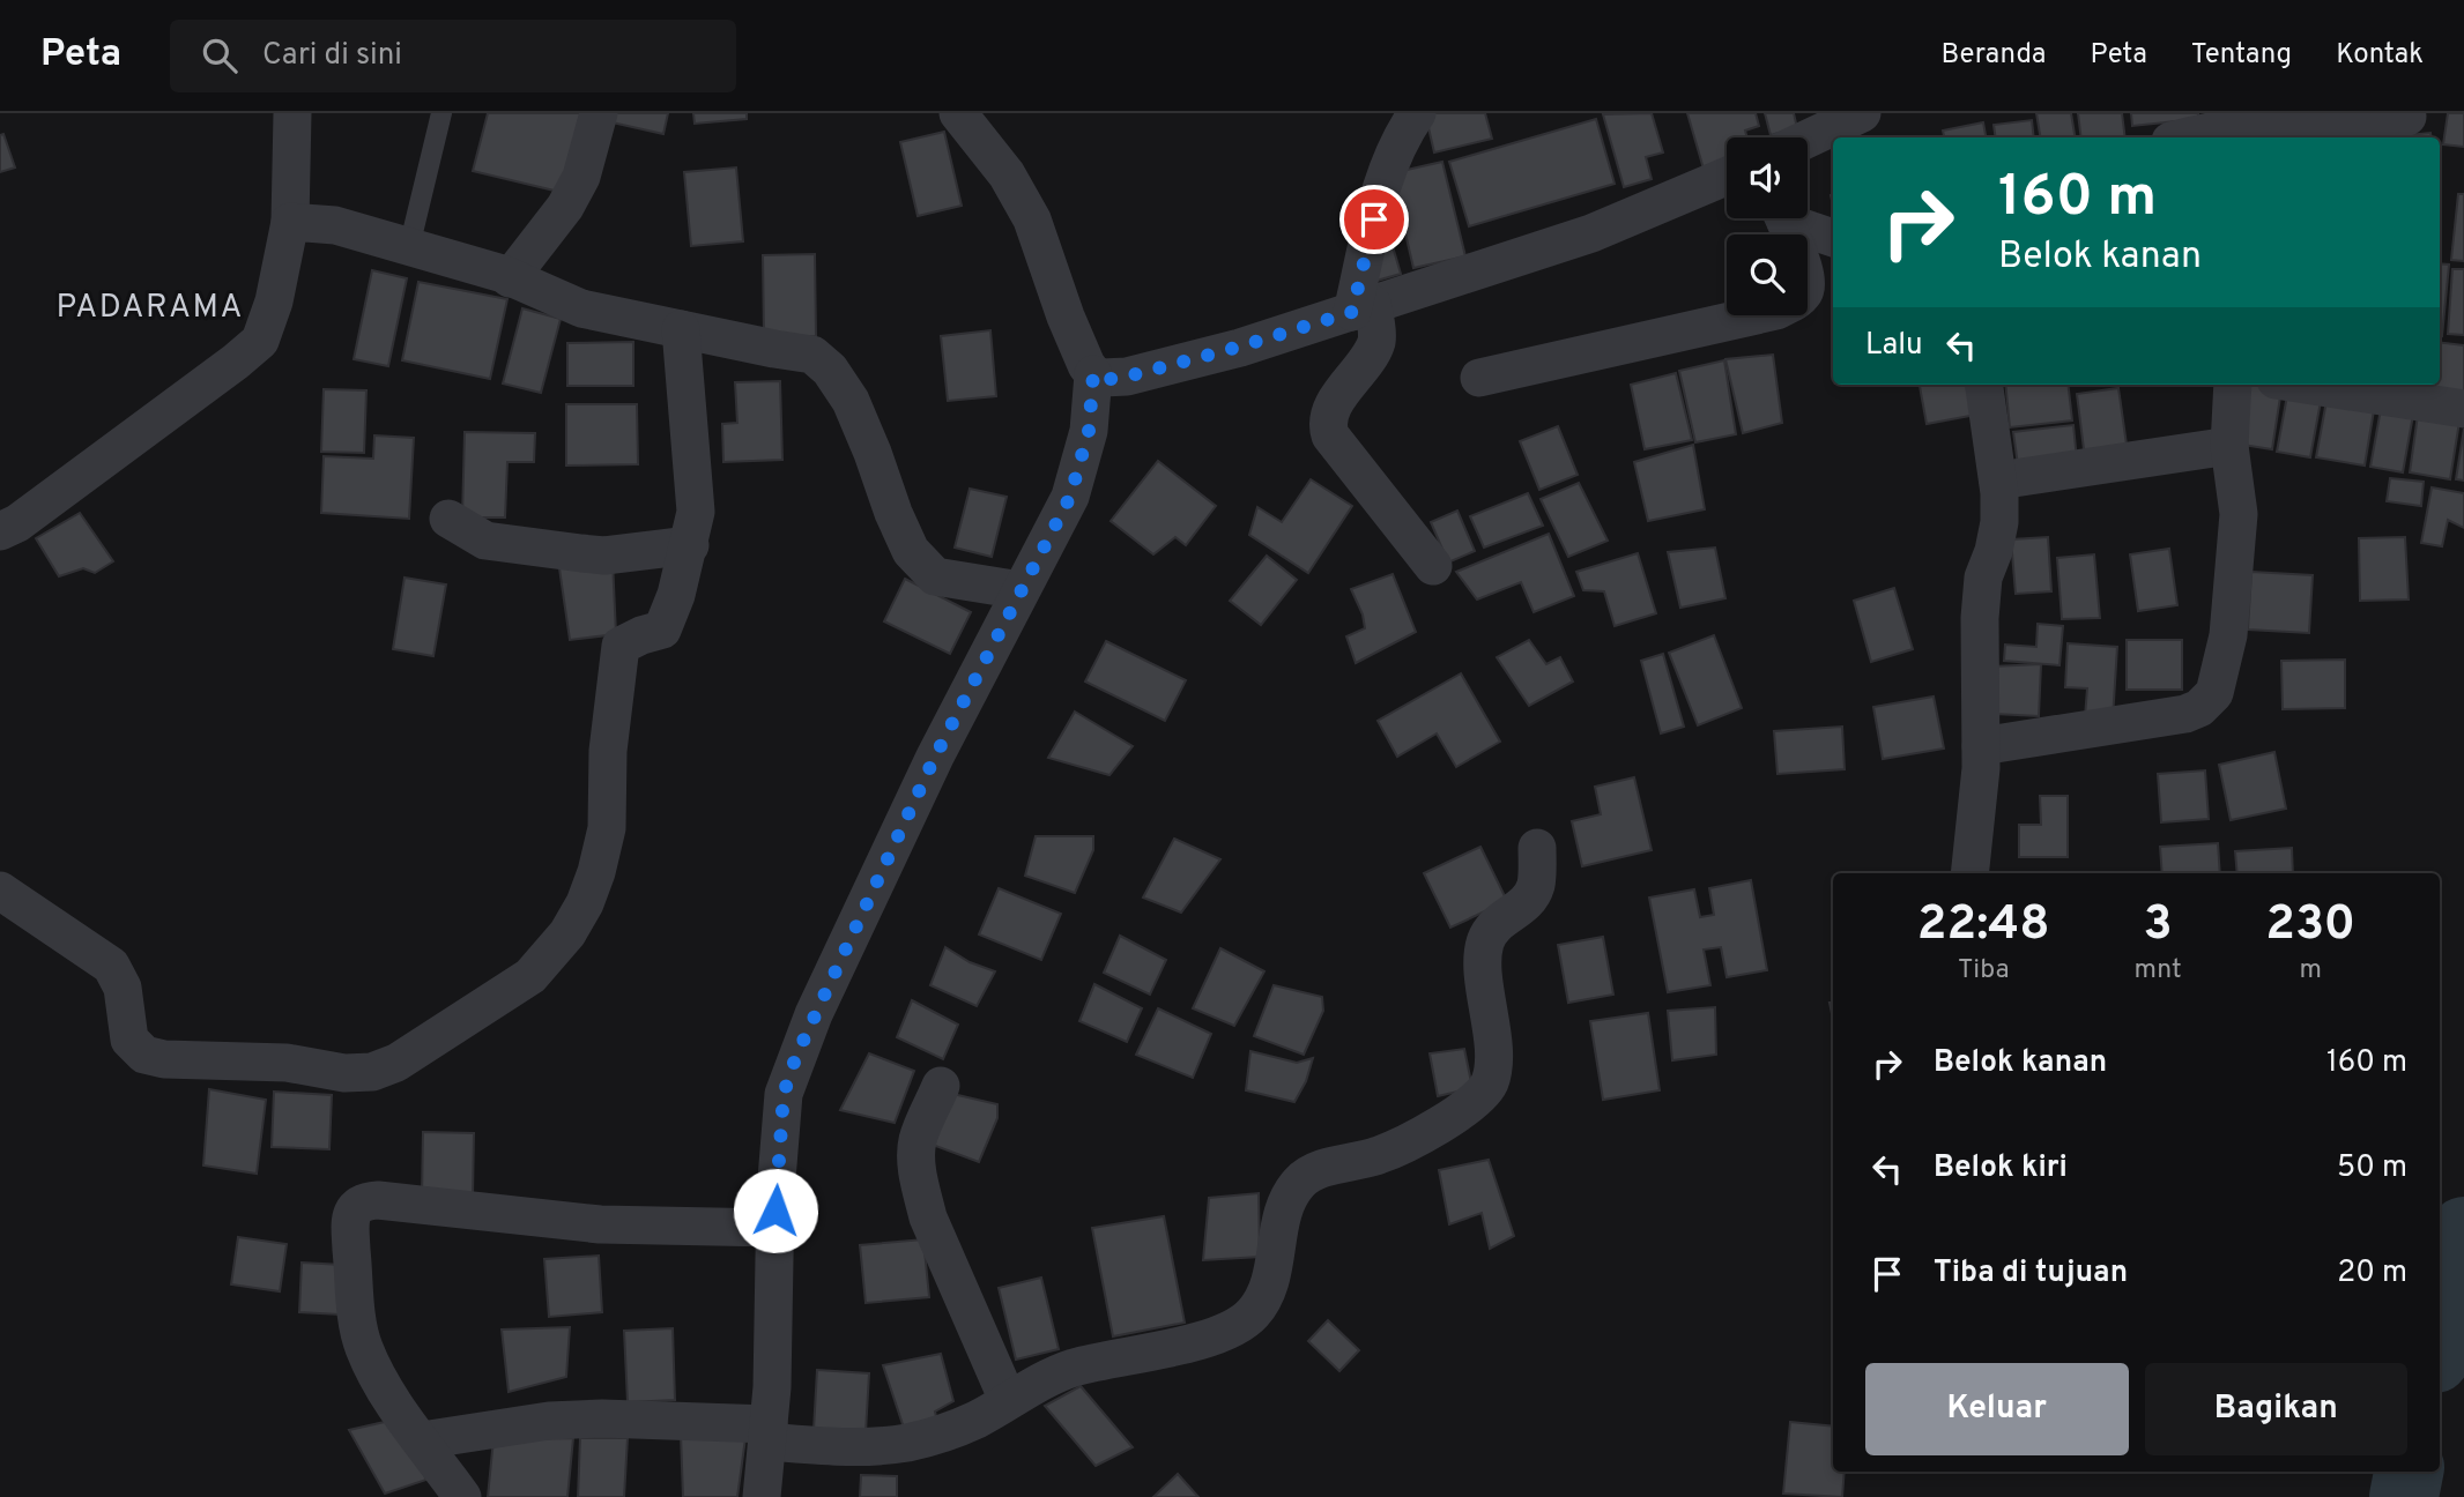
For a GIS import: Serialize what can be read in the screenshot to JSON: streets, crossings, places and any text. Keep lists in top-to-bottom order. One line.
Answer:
{"districts":["PADARAMA"],"page":{"header":"Peta","search":"Cari di sini","nav":["Beranda","Peta","Tentang","Kontak"],"turn":["160 m","Belok kanan"],"then":"Lalu","eta":["22:48","Tiba","3","mnt","230","m"],"list":[{"name":"Belok kanan","value":"160 m"},{"name":"Belok kiri","value":"50 m"},{"name":"Tiba di tujuan","value":"20 m"}],"buttons":["Keluar","Bagikan"]}}
